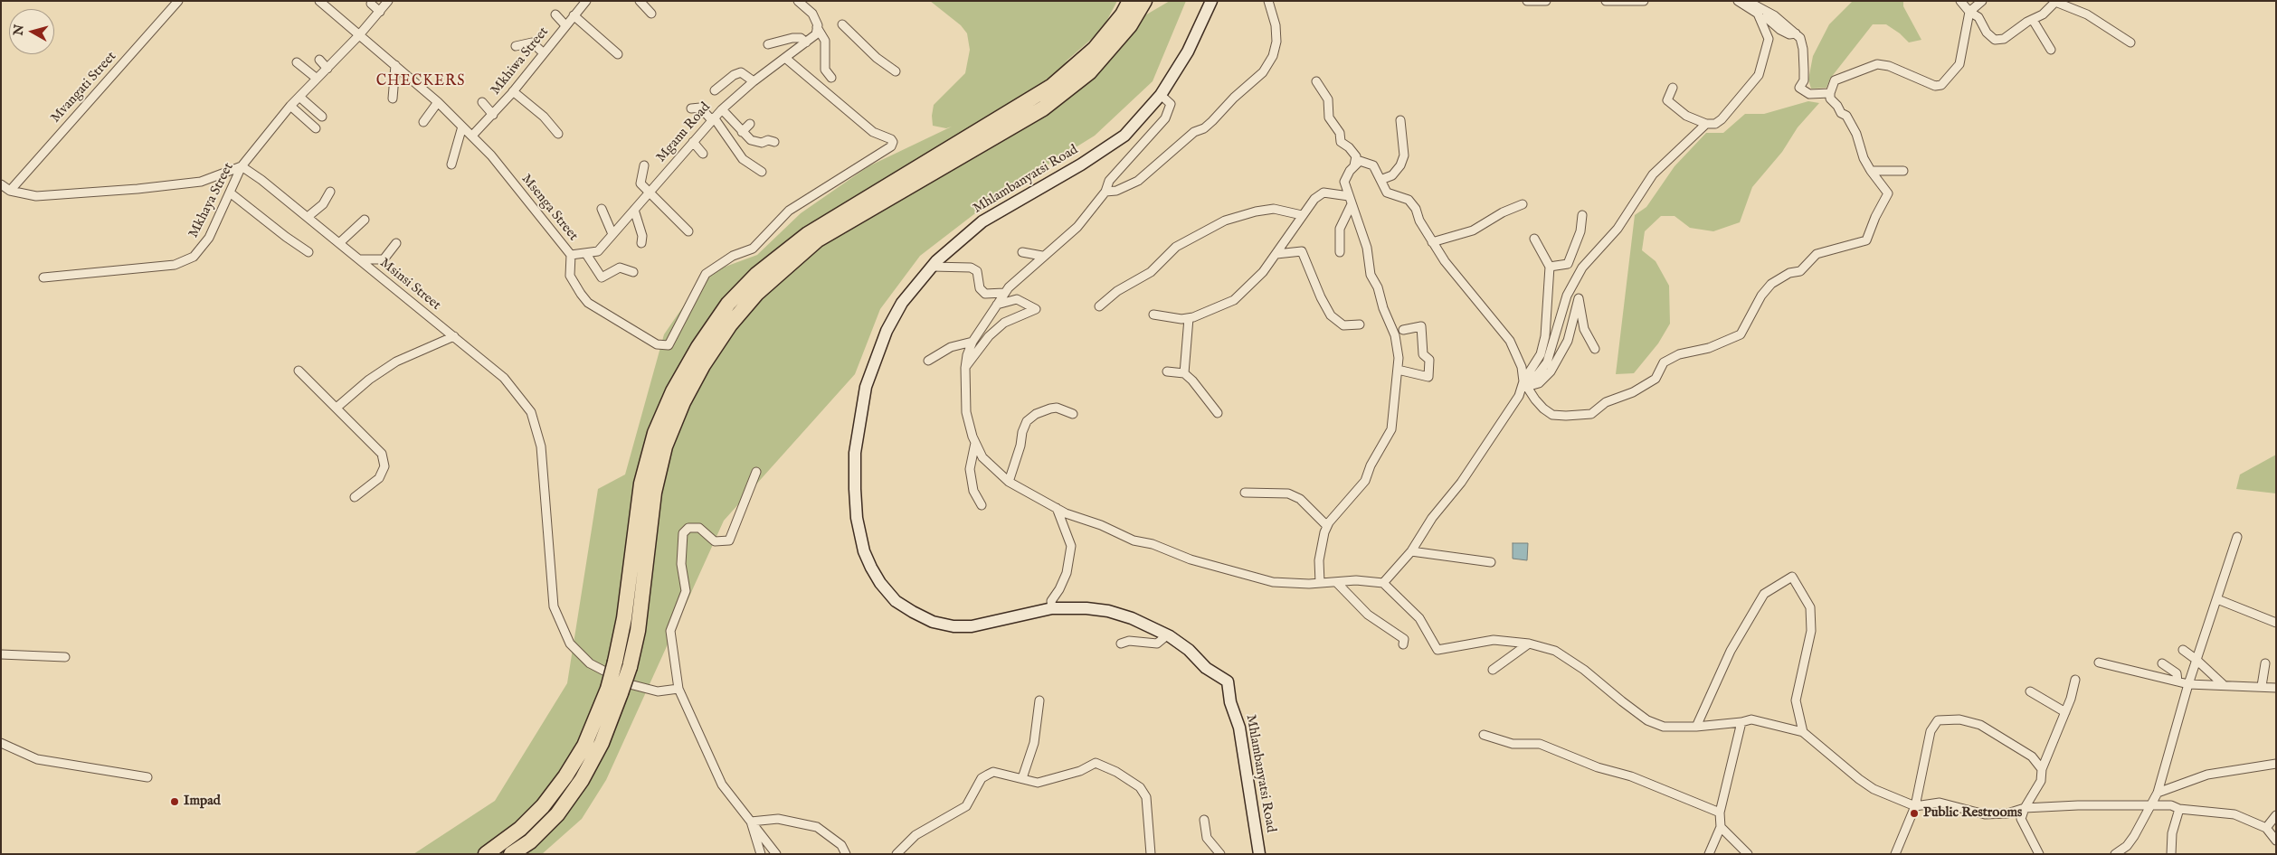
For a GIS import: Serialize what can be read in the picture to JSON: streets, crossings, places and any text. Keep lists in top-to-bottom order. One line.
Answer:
{"streets":{"main road":["Mhlambanyatsi Road"],"street":["Mkhiwa Street","Mvangati Street","Mganu Road","Mkhaya Street","Msenga Street","Msinsi Street"]},"crossings":[["Mkhiwa Street","Msenga Street"],["Mganu Road","Msenga Street"],["Mkhaya Street","Msenga Street"],["Mkhaya Street","Msinsi Street"]],"districts":["CHECKERS"],"places":["Impad","Public Restrooms"],"north":"left"}
